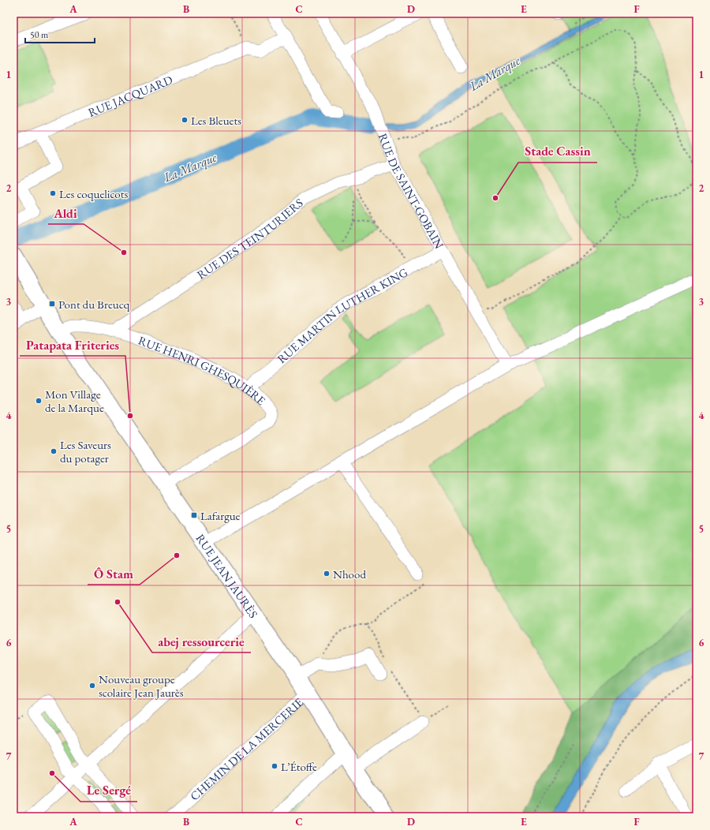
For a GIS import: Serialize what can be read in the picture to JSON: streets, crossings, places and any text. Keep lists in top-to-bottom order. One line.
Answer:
{"streets":{"main road":["RUE JEAN JAURÈS"],"street":["RUE JACQUARD","RUE DE SAINT-GOBAIN","RUE DES TEINTURIERS","RUE MARTIN LUTHER KING","RUE HENRI GHESQUIÈRE","CHEMIN DE LA MERCERIE"]},"crossings":[["RUE DE SAINT-GOBAIN","RUE DES TEINTURIERS"],["RUE DE SAINT-GOBAIN","RUE MARTIN LUTHER KING"],["RUE DES TEINTURIERS","RUE HENRI GHESQUIÈRE"],["RUE MARTIN LUTHER KING","RUE HENRI GHESQUIÈRE"],["RUE HENRI GHESQUIÈRE","RUE JEAN JAURÈS"],["RUE JEAN JAURÈS","CHEMIN DE LA MERCERIE"]],"water":["La Marque"],"places":{"other":["Les Bleuets","Les coquelicots","Stade Cassin","Aldi","Mon Village de la Marque","Patapata Friteries","Les Saveurs du potager","Ô Stam","Nhood","abej ressourcerie","Nouveau groupe scolaire Jean Jaurès","L’Étoffe","Le Sergé"],"transit":["Pont du Breucq","Lafargue"]},"scale_bar":"50 m","grid":{"columns":["A","B","C","D","E","F"],"rows":["1","2","3","4","5","6","7"]}}
